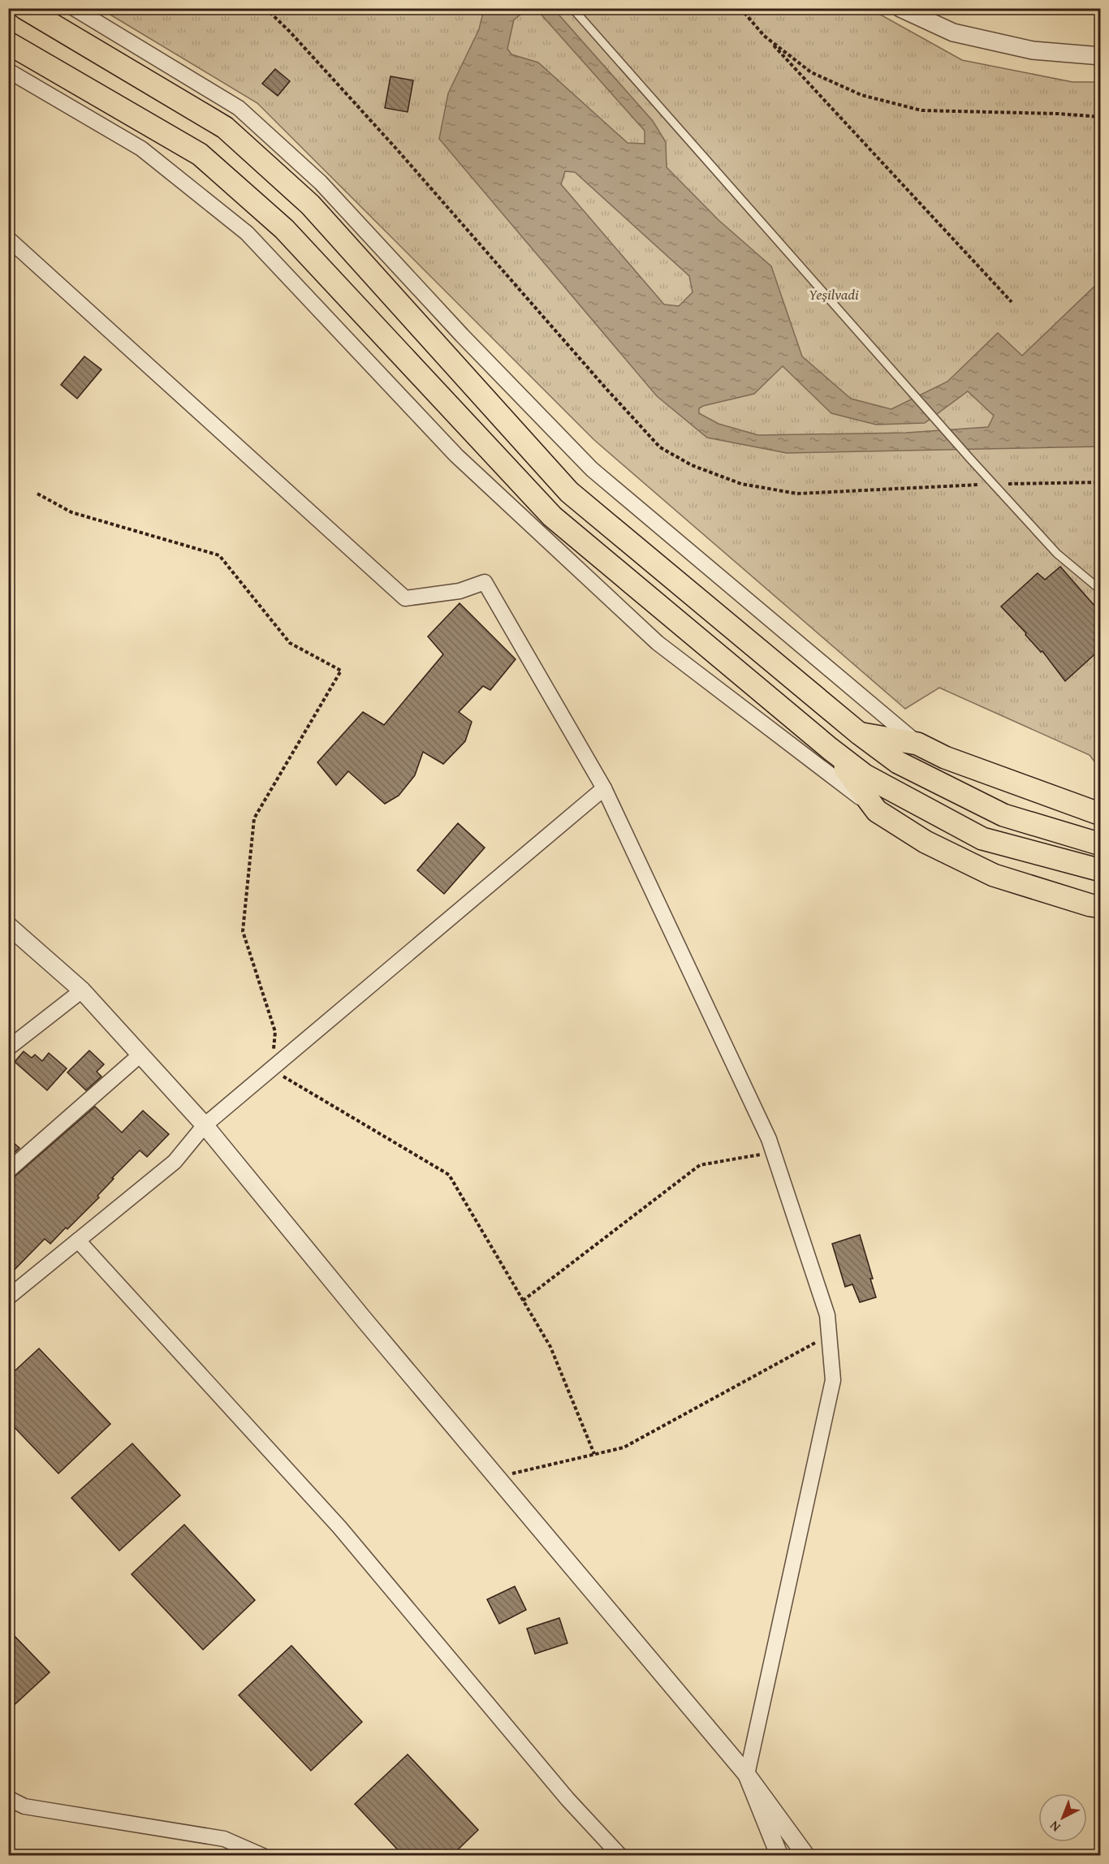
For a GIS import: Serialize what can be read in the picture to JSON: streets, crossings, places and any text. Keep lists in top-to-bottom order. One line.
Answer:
{"parks":["Yeşilvadi"],"north":"bottom left"}
